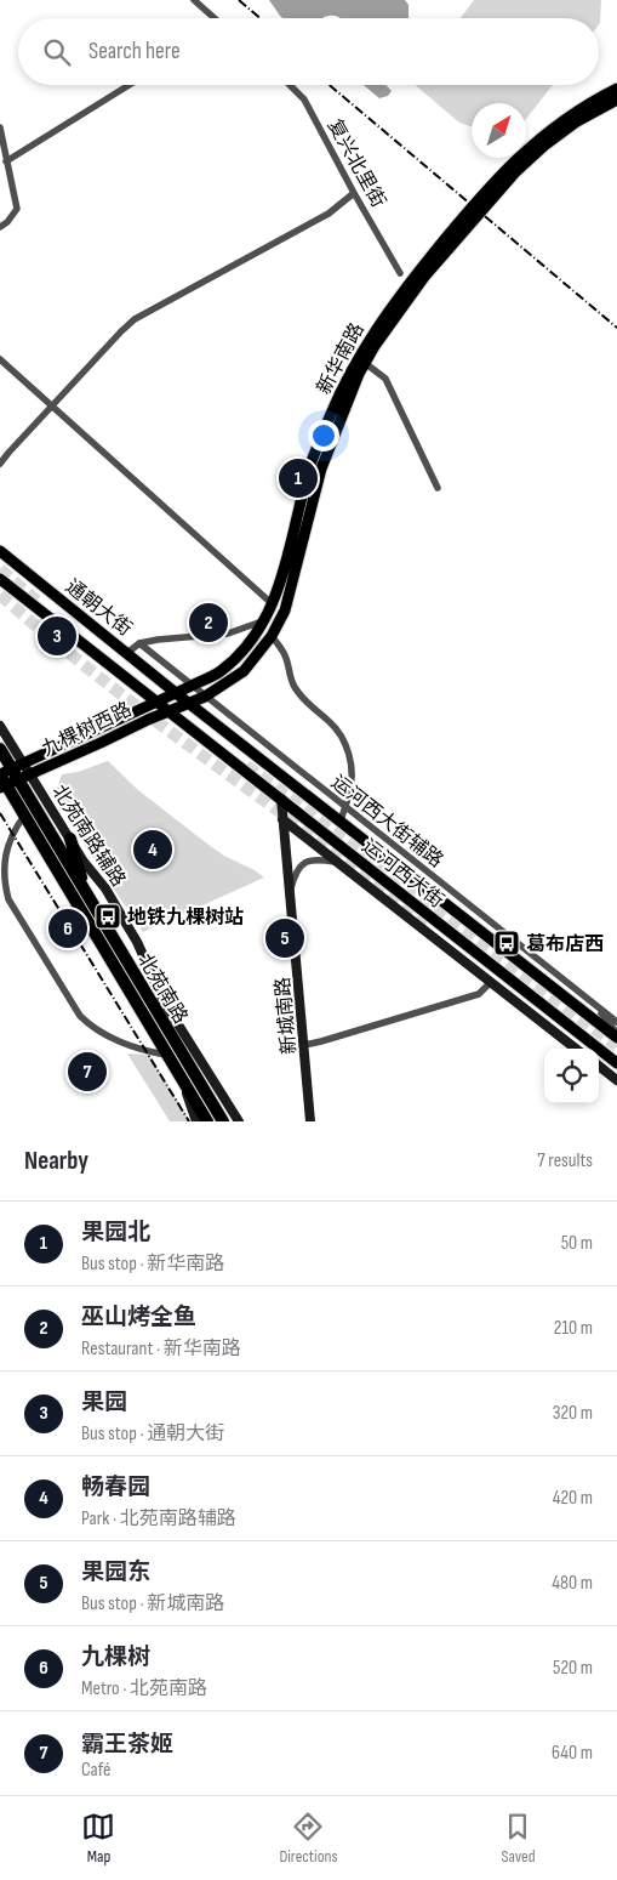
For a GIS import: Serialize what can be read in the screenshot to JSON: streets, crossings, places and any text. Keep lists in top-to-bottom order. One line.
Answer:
{"streets":{"highway":["北苑南路"],"main road":["新华南路","通朝大街","九棵树西路","运河西大街"],"street":["复兴北里街","运河西大街辅路","北苑南路辅路","新城南路"]},"crossings":[["新华南路","通朝大街"],["新华南路","九棵树西路"],["新华南路","运河西大街辅路"],["新华南路","运河西大街"],["通朝大街","九棵树西路"],["通朝大街","运河西大街"],["九棵树西路","北苑南路辅路"],["九棵树西路","运河西大街"],["九棵树西路","北苑南路"],["运河西大街","新城南路"]],"places":{"bus stop":["地铁九棵树站","葛布店西"]},"north":"top right","page":{"search":"Search here","pins":["1","2","3","4","6","5","7"],"heading":["Nearby","7 results"],"list":[{"mark":"1","name":"果园北","note":"Bus stop · 新华南路","value":"50 m"},{"mark":"2","name":"巫山烤全鱼","note":"Restaurant · 新华南路","value":"210 m"},{"mark":"3","name":"果园","note":"Bus stop · 通朝大街","value":"320 m"},{"mark":"4","name":"畅春园","note":"Park · 北苑南路辅路","value":"420 m"},{"mark":"5","name":"果园东","note":"Bus stop · 新城南路","value":"480 m"},{"mark":"6","name":"九棵树","note":"Metro · 北苑南路","value":"520 m"},{"mark":"7","name":"霸王茶姬","note":"Café","value":"640 m"}],"nav":["Map","Directions","Saved"]}}
